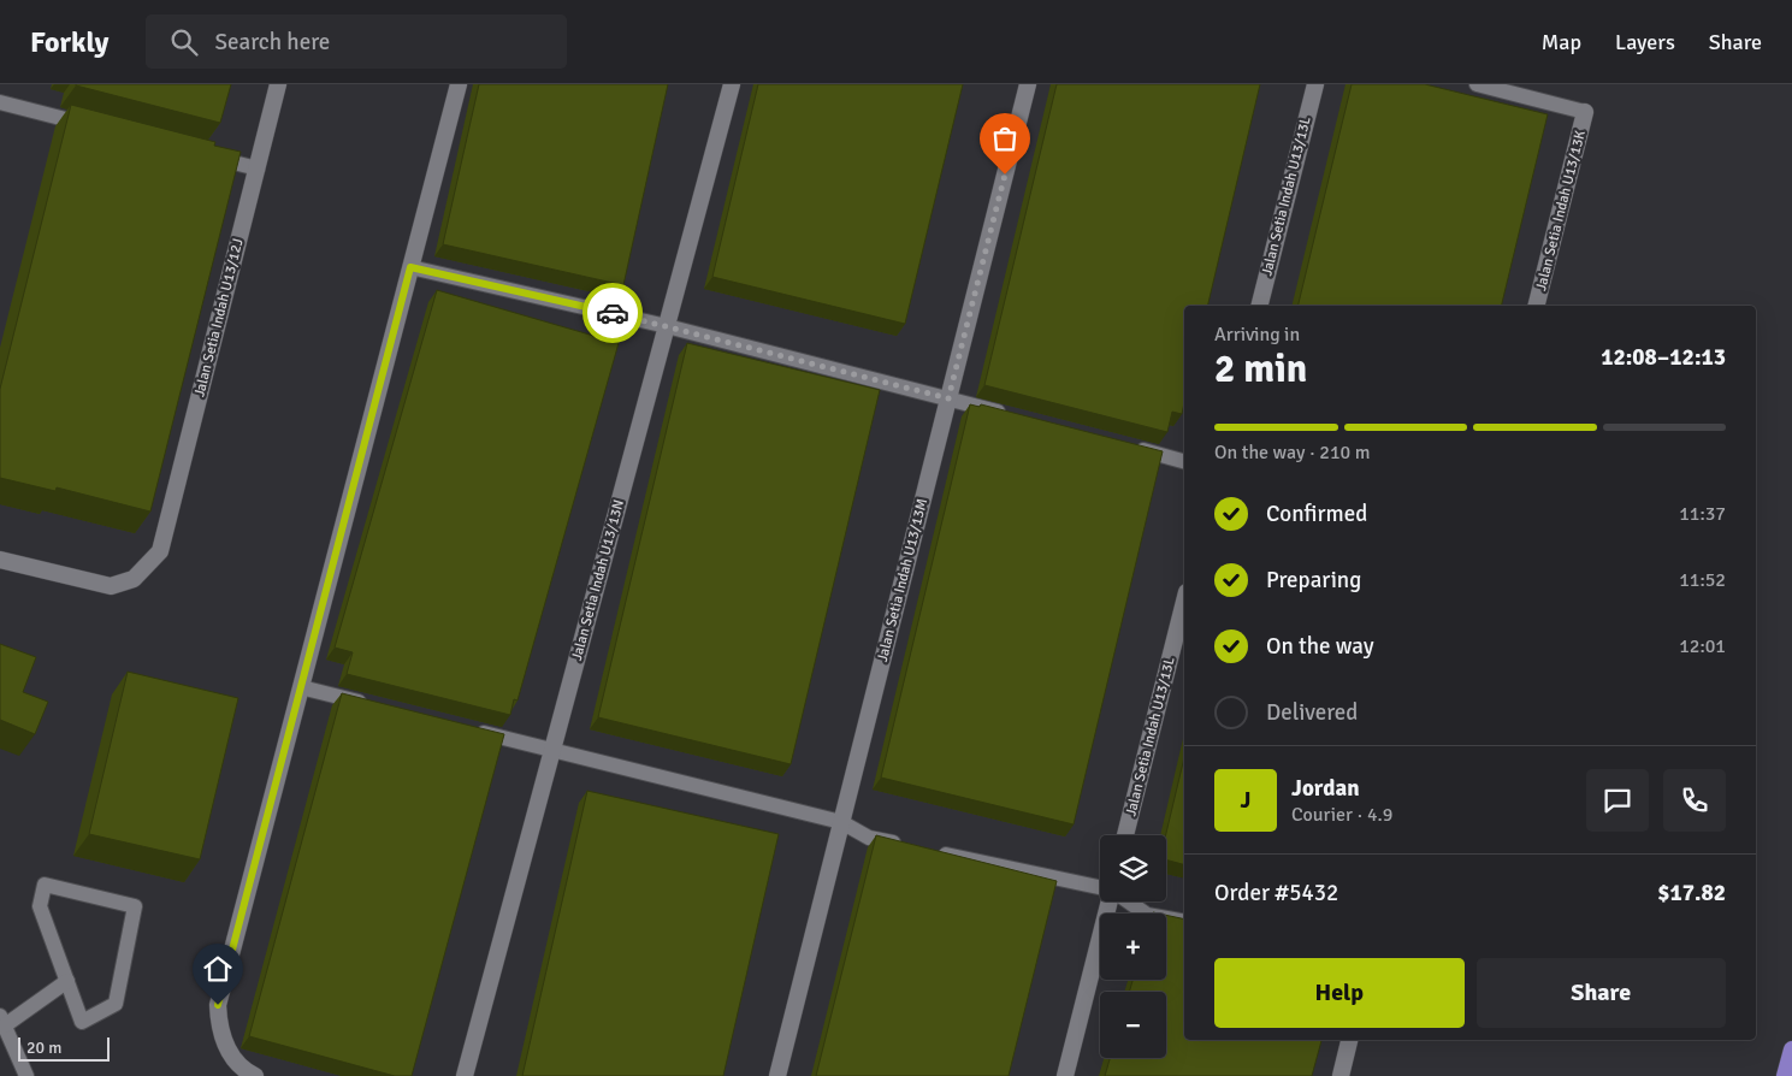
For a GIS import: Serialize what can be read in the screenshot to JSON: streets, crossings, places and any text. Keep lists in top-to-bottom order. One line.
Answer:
{"streets":{"street":["Jalan Setia Indah U13/13L","Jalan Setia Indah U13/13K","Jalan Setia Indah U13/12J","Jalan Setia Indah U13/13N","Jalan Setia Indah U13/13M"]},"scale_bar":"20 m","page":{"header":"Forkly","search":"Search here","nav":["Map","Layers","Share"],"heading":["2 min","Arriving in","12:08–12:13"],"panel":["Jordan","Courier · 4.9","Order #5432","$17.82"],"bar":"On the way · 210 m","list":[["Confirmed","11:37"],["Preparing","11:52"],["On the way","12:01"],"Delivered"],"round":"J","map_buttons":["+","−"],"buttons":["Help","Share"],"scale":"20 m"}}
